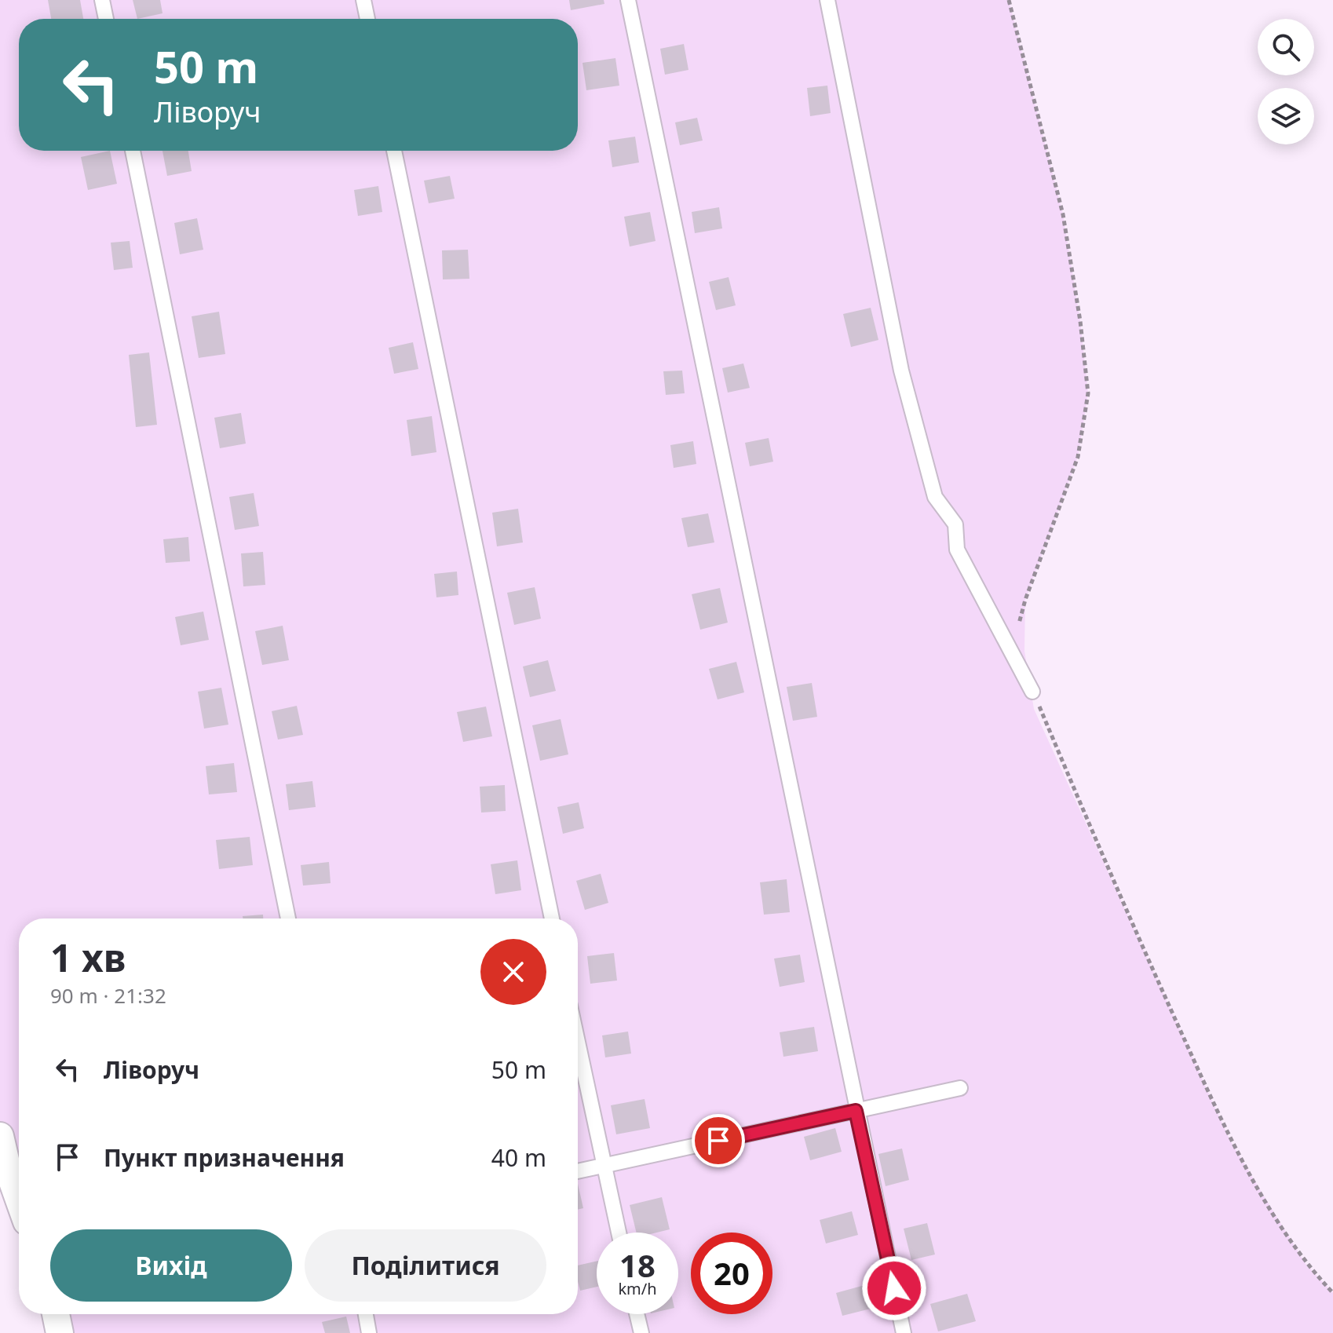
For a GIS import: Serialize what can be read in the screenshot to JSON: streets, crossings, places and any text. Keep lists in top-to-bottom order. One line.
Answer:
{"page":{"turn":["50 m","Ліворуч"],"heading":["1 хв","90 m · 21:32"],"list":[{"name":"Ліворуч","value":"50 m"},{"name":"Пункт призначення","value":"40 m"}],"buttons":["Вихід","Поділитися"],"speed":"18 km/h","limit":"20"}}
